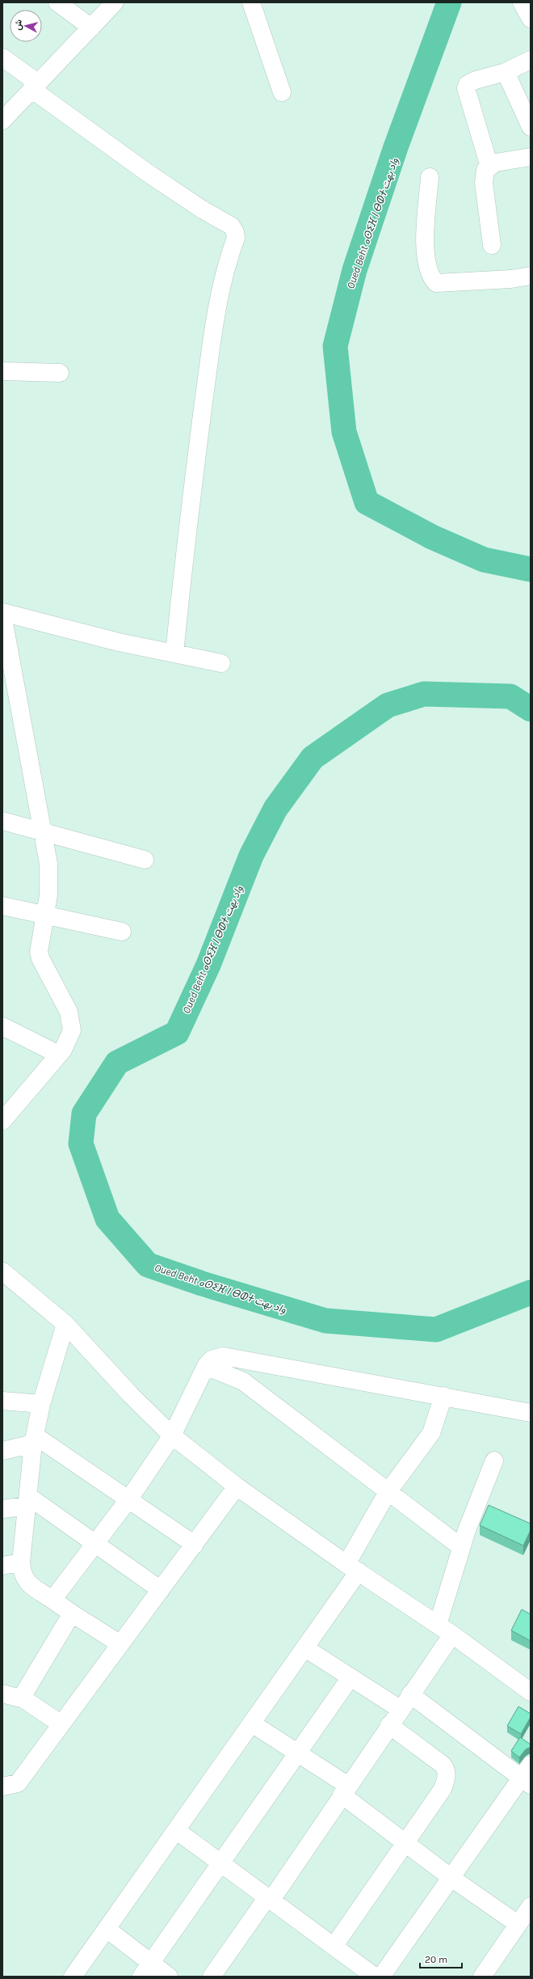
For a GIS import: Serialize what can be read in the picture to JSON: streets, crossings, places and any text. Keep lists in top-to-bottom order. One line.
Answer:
{"water":["Oued Beht ⴰⵙⵉⴼ ⵏ ⴱⵀⵜ واد بهت"],"scale_bar":"20 m","north":"left"}
